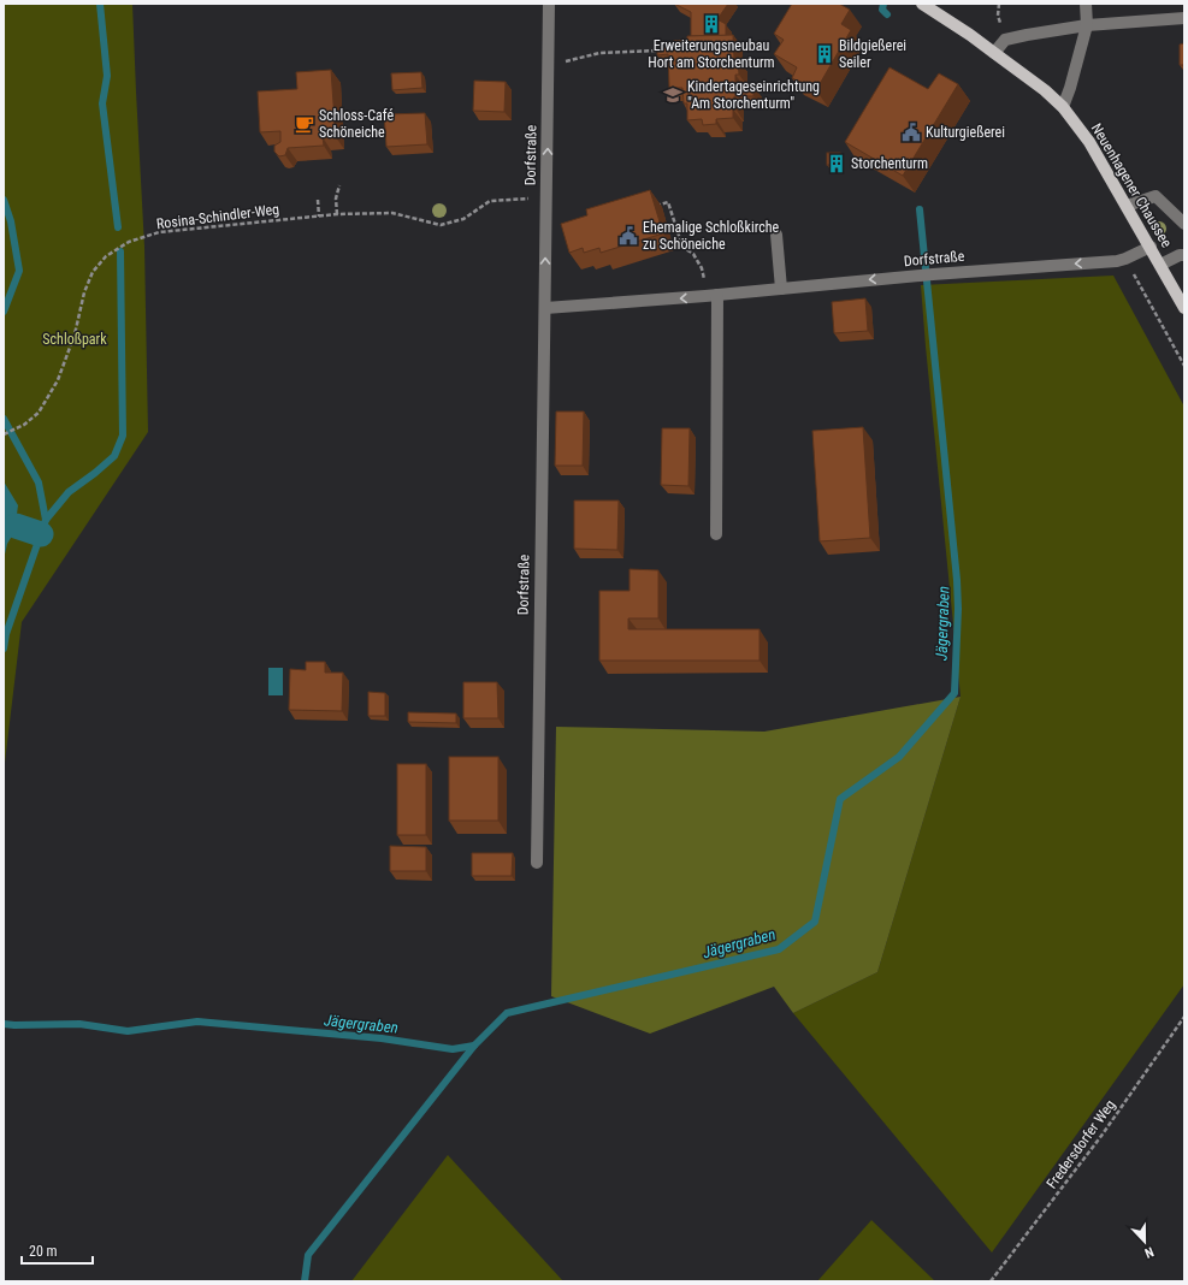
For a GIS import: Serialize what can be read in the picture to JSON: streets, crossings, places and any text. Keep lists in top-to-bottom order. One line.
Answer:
{"streets":{"main road":["Neuenhagener Chaussee"],"street":["Dorfstraße"],"path":["Rosina-Schindler-Weg","Fredersdorfer Weg"]},"crossings":[["Dorfstraße","Neuenhagener Chaussee"]],"water":["Jägergraben"],"parks":["Schloßpark"],"places":{"building":["Erweiterungsneubau Hort am Storchenturm","Bildgießerei Seiler","Storchenturm"],"school or university":["Kindertageseinrichtung \"Am Storchenturm\""],"cafe":["Schloss-Café Schöneiche"],"public building":["Kulturgießerei","Ehemalige Schloßkirche zu Schöneiche"]},"scale_bar":"20 m","north":"bottom"}
